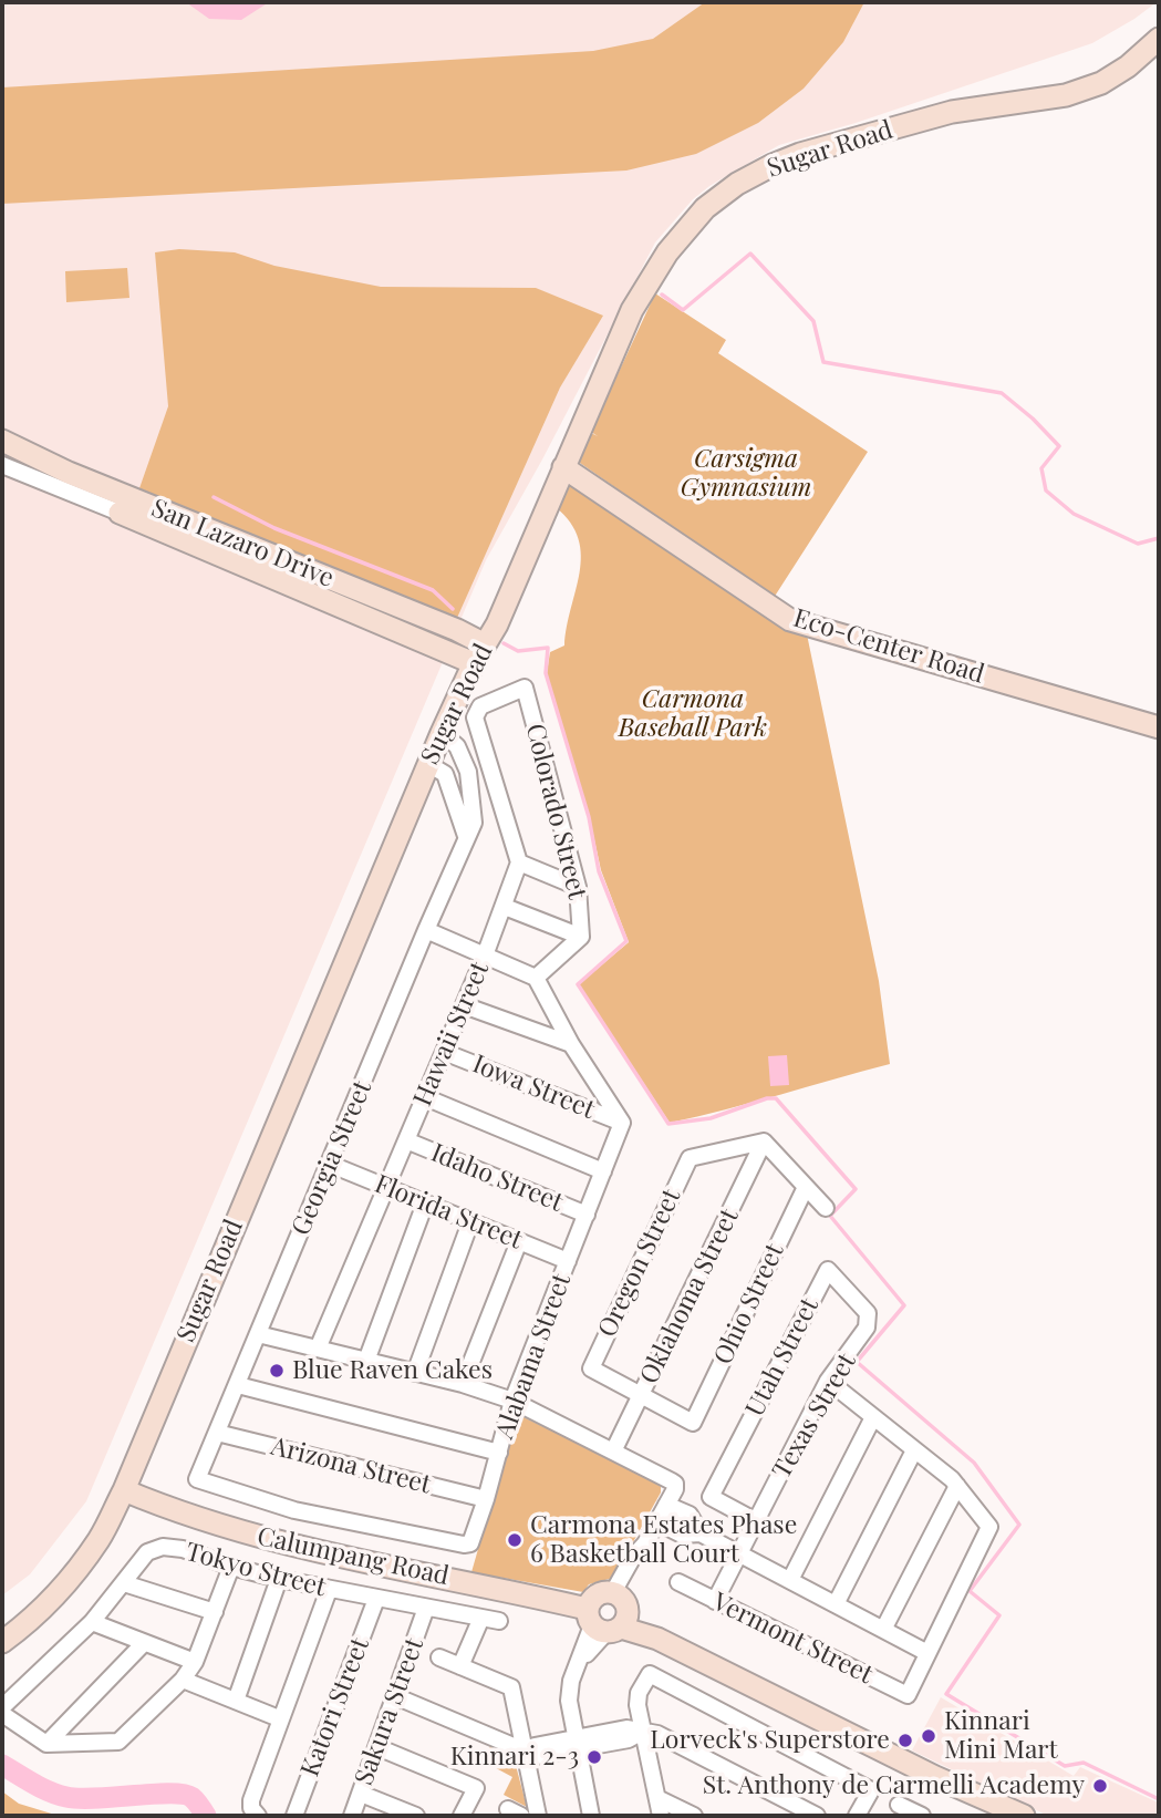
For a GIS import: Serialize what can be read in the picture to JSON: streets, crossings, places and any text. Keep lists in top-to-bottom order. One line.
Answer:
{"streets":{"main road":["Sugar Road","San Lazaro Drive","Eco-Center Road","Calumpang Road"],"street":["Colorado Street","Hawaii Street","Iowa Street","Georgia Street","Idaho Street","Florida Street","Oregon Street","Oklahoma Street","Ohio Street","Alabama Street","Utah Street","Texas Street","Arizona Street","Tokyo Street","Vermont Street","Katori Street","Sakura Street"]},"crossings":[["Sugar Road","San Lazaro Drive"],["Sugar Road","Eco-Center Road"],["Sugar Road","Georgia Street"],["Sugar Road","Calumpang Road"],["Colorado Street","Hawaii Street"],["Hawaii Street","Iowa Street"],["Hawaii Street","Idaho Street"],["Hawaii Street","Florida Street"],["Iowa Street","Alabama Street"],["Georgia Street","Florida Street"],["Georgia Street","Alabama Street"],["Georgia Street","Arizona Street"],["Idaho Street","Alabama Street"],["Florida Street","Alabama Street"],["Oregon Street","Oklahoma Street"],["Oregon Street","Ohio Street"],["Oklahoma Street","Ohio Street"],["Alabama Street","Arizona Street"],["Utah Street","Texas Street"],["Texas Street","Vermont Street"],["Tokyo Street","Katori Street"],["Tokyo Street","Sakura Street"]],"parks":["Carsigma Gymnasium","Carmona Baseball Park"],"places":["Blue Raven Cakes","Carmona Estates Phase 6 Basketball Court","Kinnari Mini Mart","Lorveck's Superstore","Kinnari 2-3","St. Anthony de Carmelli Academy"]}
